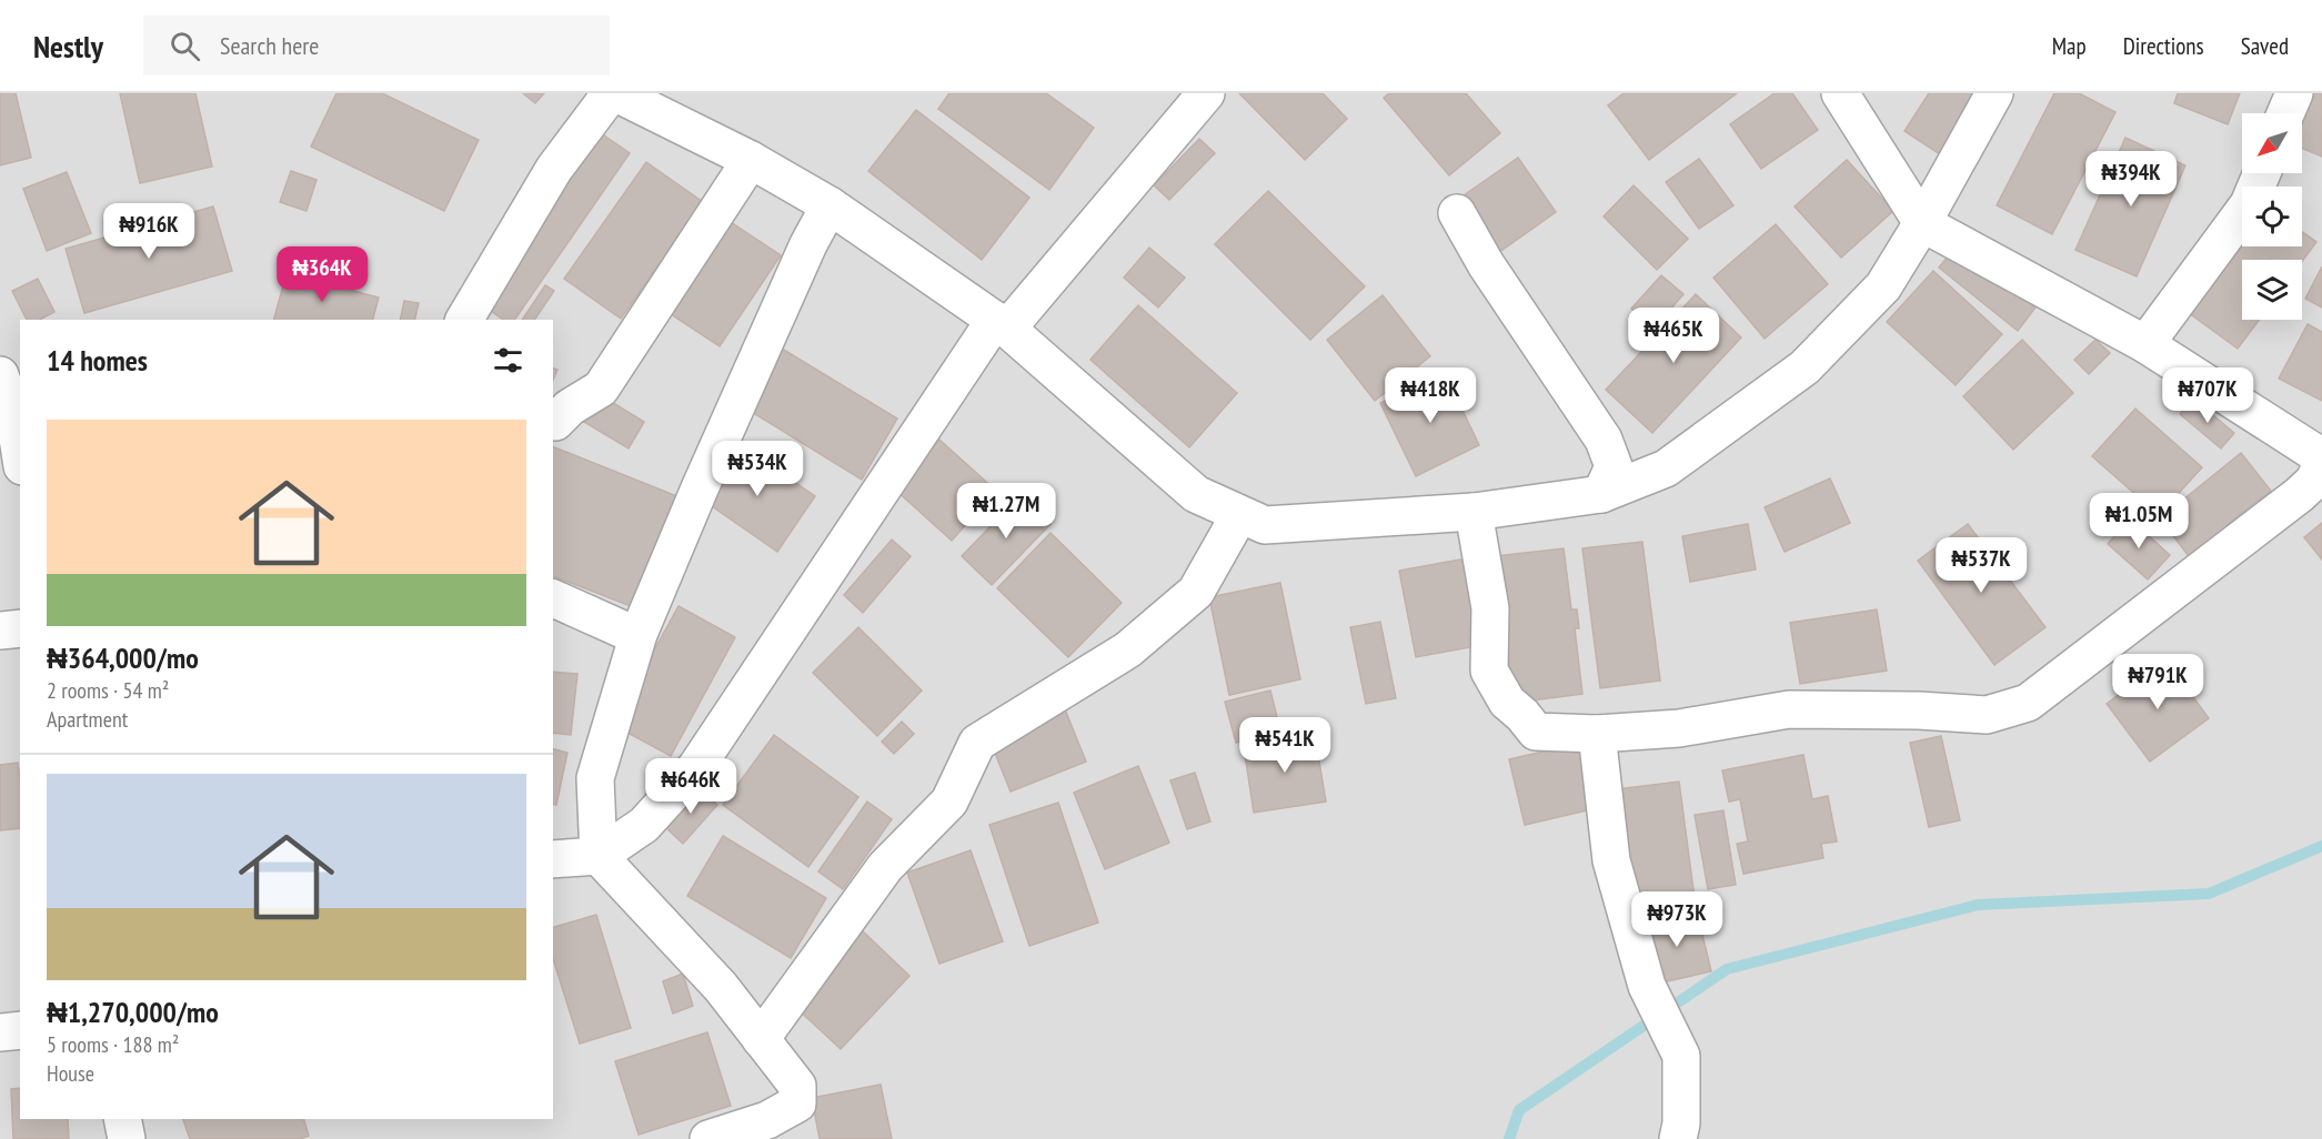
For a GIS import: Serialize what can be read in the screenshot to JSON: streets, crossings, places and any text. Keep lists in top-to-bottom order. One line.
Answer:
{"north":"bottom left","page":{"header":"Nestly","search":"Search here","nav":["Map","Directions","Saved"],"price":["₦394K","₦916K","₦364K","₦465K","₦418K","₦707K","₦534K","₦1.27M","₦1.05M","₦537K","₦791K","₦541K","₦646K","₦973K"],"heading":"14 homes","list":[{"name":"₦364,000/mo","note":"2 rooms · 54 m² · Apartment"},{"name":"₦1,270,000/mo","note":"5 rooms · 188 m² · House"}]}}
